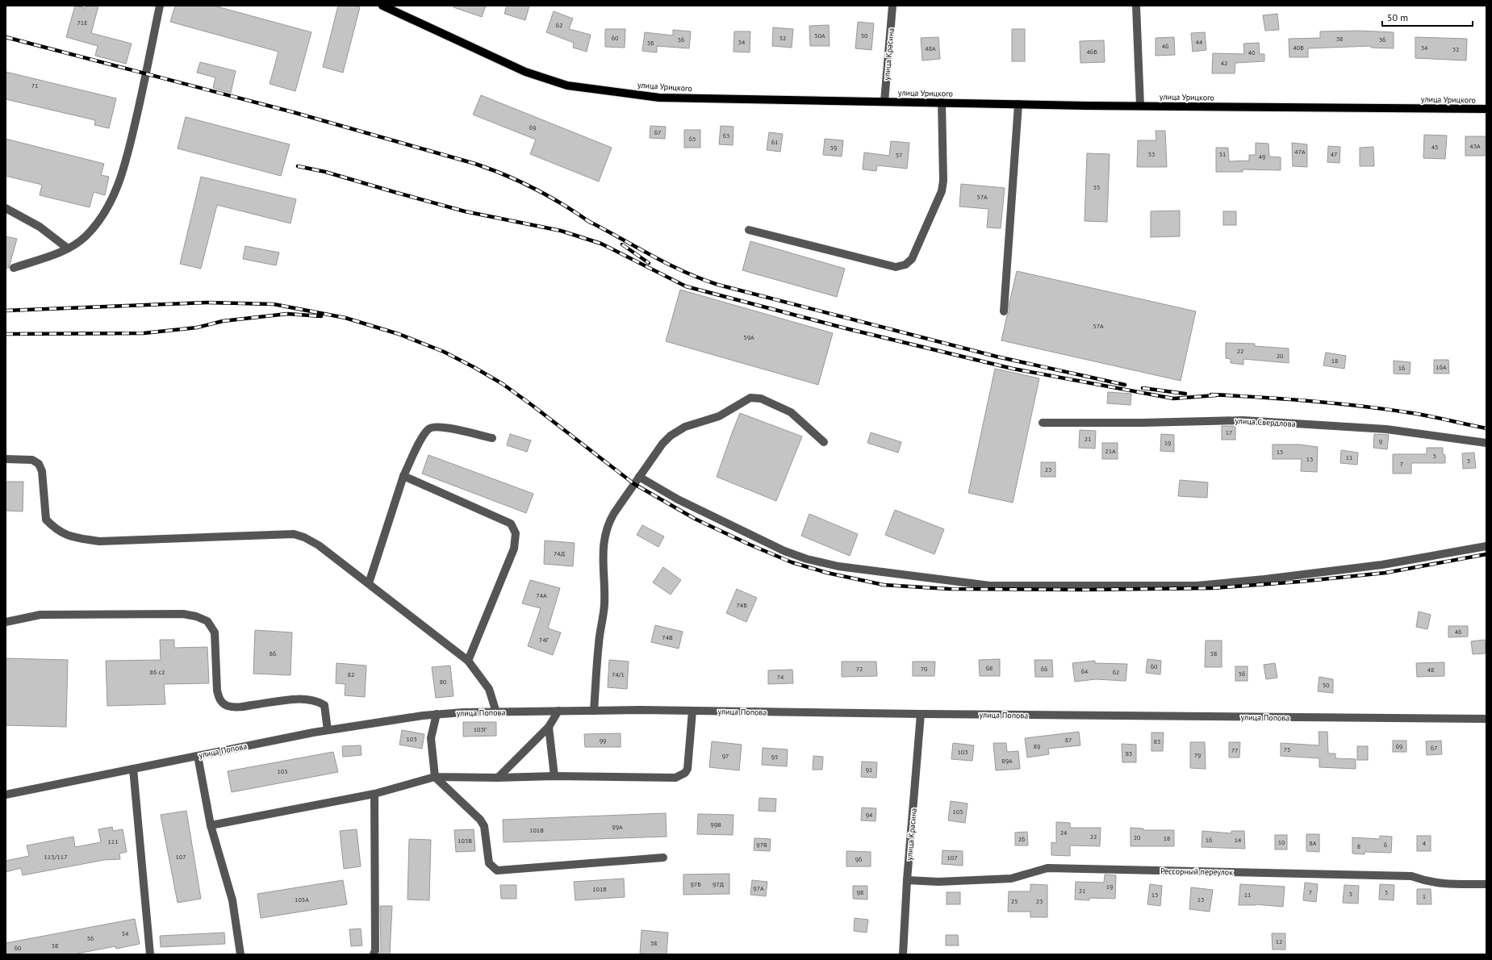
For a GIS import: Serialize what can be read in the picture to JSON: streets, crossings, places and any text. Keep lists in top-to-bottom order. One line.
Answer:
{"streets":{"main road":["улица Урицкого"],"street":["улица Красина","улица Свердлова","улица Попова","Рессорный переулок"]},"crossings":[["улица Красина","улица Урицкого"],["улица Красина","улица Попова"],["улица Красина","Рессорный переулок"]],"house_numbers":["71Е","62","50А","50","60","52","38","56","36","54","44","58","46","40Б","34","48А","32","46Б","40","42","71","69","67","63","65","61","43А","45","59","47А","53","51","47","57","49","55","57А","57А","59А","22","20","18","16А","16","17","21","9","19","21А","15","5","11","13","3","7","23","74Д","74А","74Б","46","74В","74Г","86","58","60","68","72","70","66","48","64","86 с2","62","56","82","74/1","74","80","50","103Г","103","87","99","83","89","69","67","75","77","103","85","79","97","95","89А","91","105","105","94","99В","99А","101В","24","22","20","18","26","16","14","103В","111","10","8А","4","97В","6","8","115/117","107","107","96","97Б","97Д","19","97А","101Б","21","98","7","3","5","15","11","1","105А","13","25","23","54","56","12","38","58","60"],"scale_bar":"50 m"}
